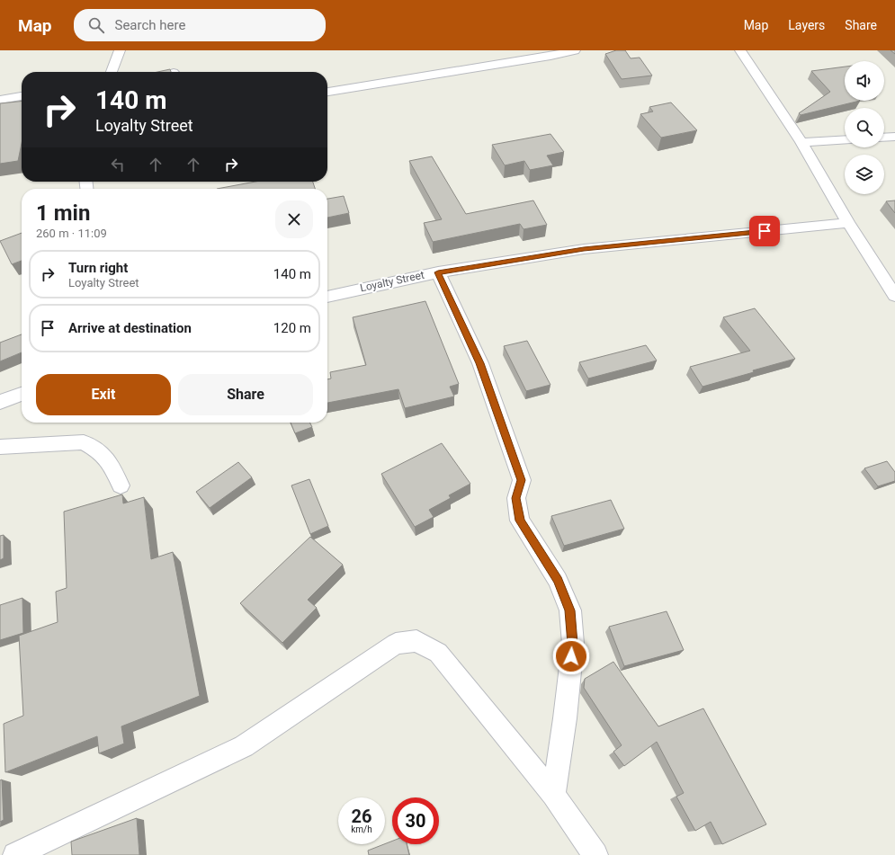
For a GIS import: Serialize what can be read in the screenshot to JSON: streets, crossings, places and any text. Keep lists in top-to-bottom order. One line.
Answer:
{"streets":{"street":["Loyalty Street"]},"page":{"header":"Map","search":"Search here","nav":["Map","Layers","Share"],"turn":["140 m","Loyalty Street"],"heading":["1 min","260 m · 11:09"],"list":[{"name":"Turn right","note":"Loyalty Street","value":"140 m"},{"name":"Arrive at destination","value":"120 m"}],"buttons":["Exit","Share"],"speed":"26 km/h","limit":"30"}}
